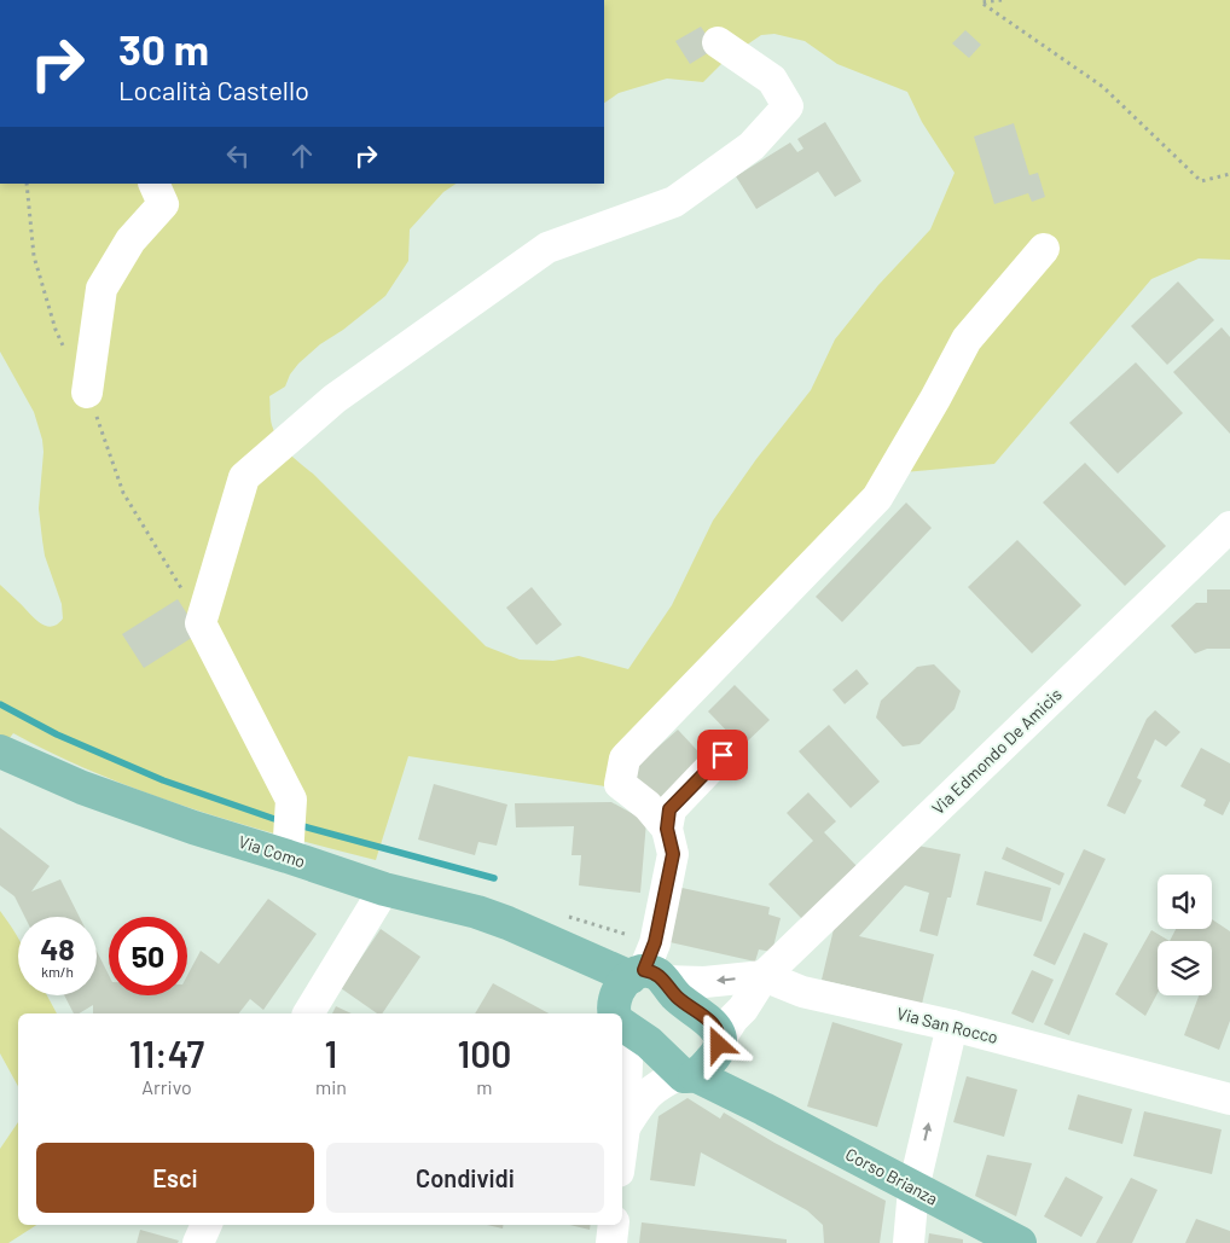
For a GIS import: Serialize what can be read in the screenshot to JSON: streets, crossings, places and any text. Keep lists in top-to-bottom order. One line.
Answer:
{"streets":{"main road":["Via Como","Corso Brianza"],"street":["Via Edmondo De Amicis","Via San Rocco"]},"crossings":[["Via Edmondo De Amicis","Via San Rocco"],["Via Edmondo De Amicis","Corso Brianza"],["Via Como","Via San Rocco"],["Via Como","Corso Brianza"],["Via San Rocco","Corso Brianza"]],"page":{"turn":["30 m","Località Castello"],"speed":"48 km/h","limit":"50","eta":["11:47","Arrivo","1","min","100","m"],"buttons":["Esci","Condividi"]}}
